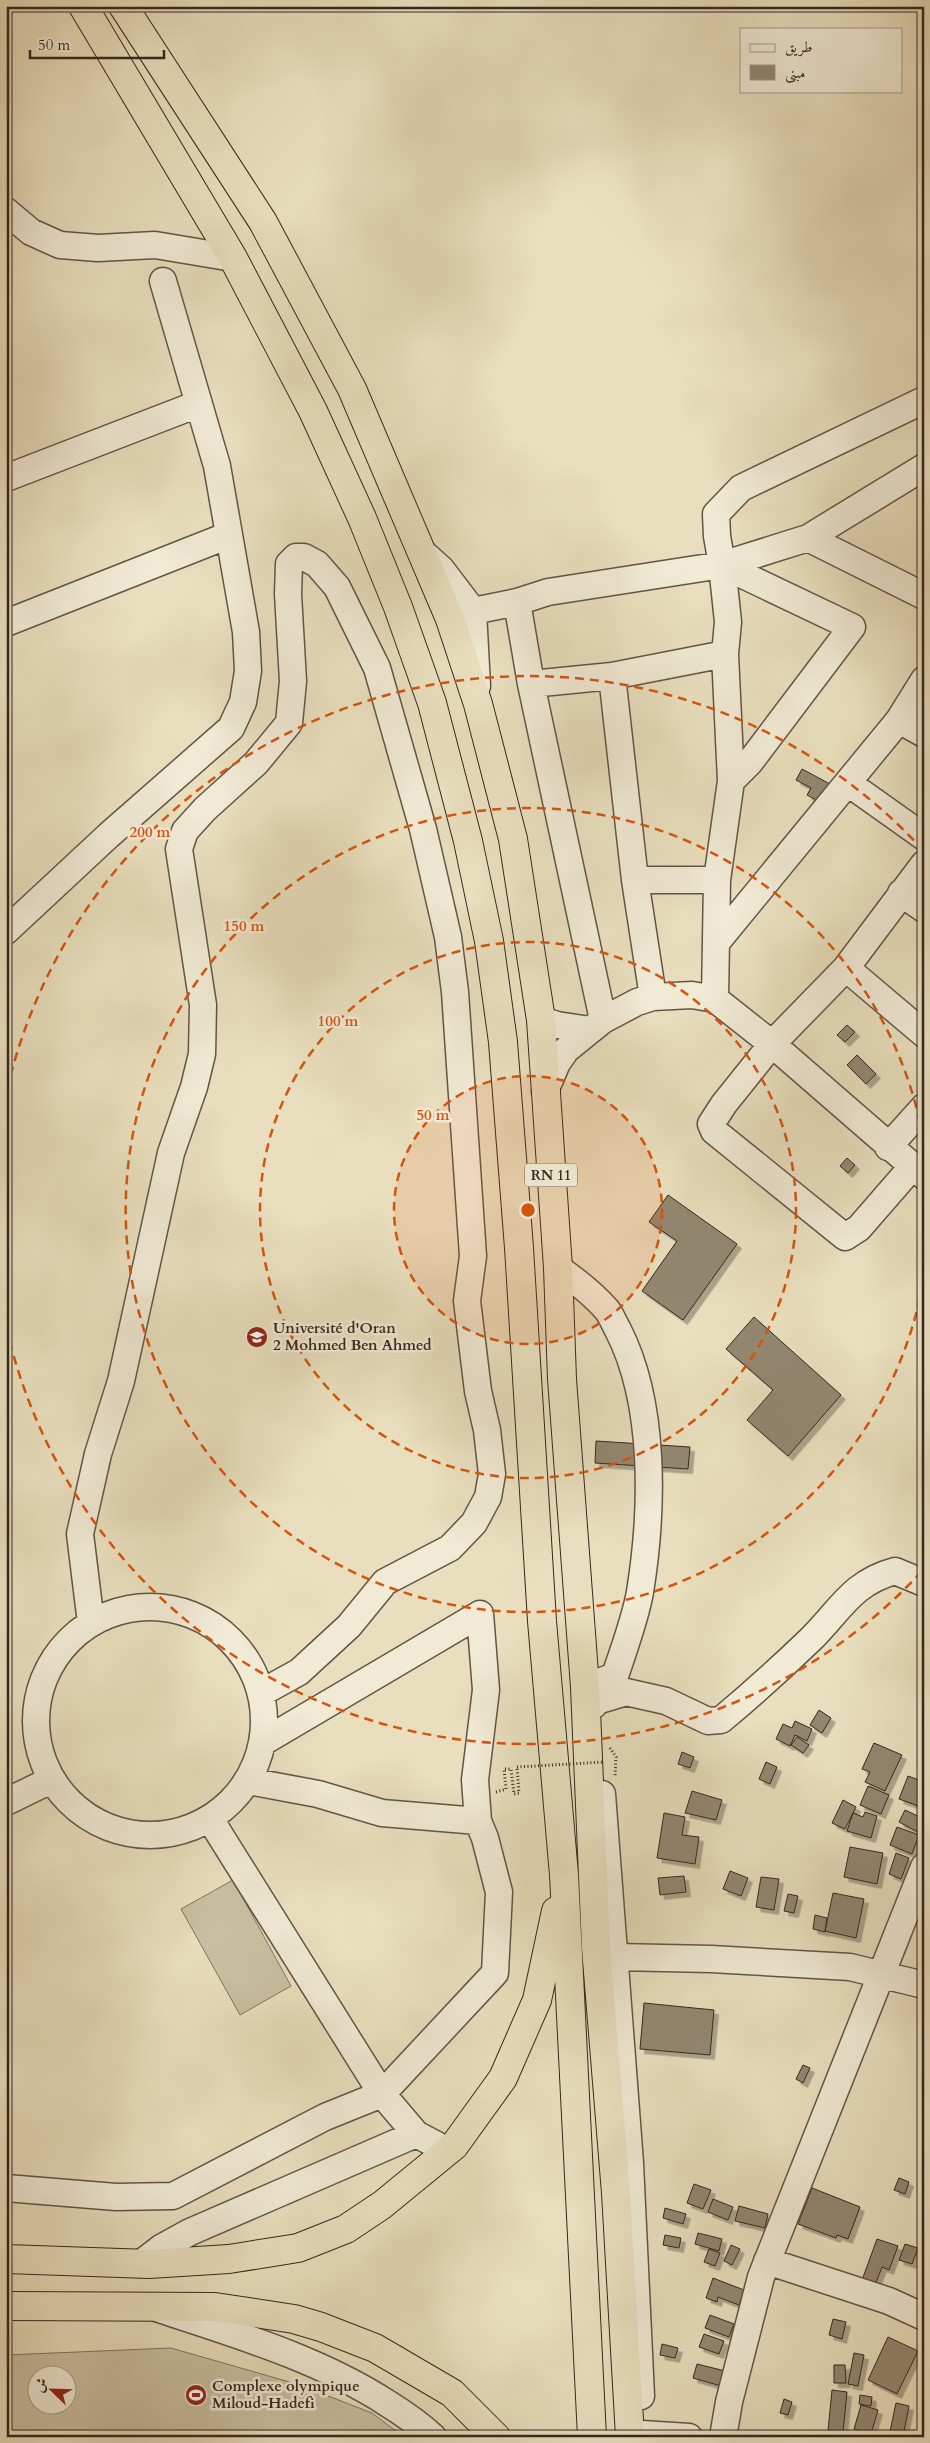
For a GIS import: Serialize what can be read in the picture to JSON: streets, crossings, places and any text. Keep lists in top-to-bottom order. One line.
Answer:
{"streets":{"highway":["RN 11"]},"places":{"school or university":["Université d'Oran 2 Mohmed Ben Ahmed"],"sports":["Complexe olympique Miloud-Hadefi"]},"legend":["طريق","مبنى"],"scale_bar":"50 m","north":"top left","rings":["200 m","150 m","100 m","50 m"]}
